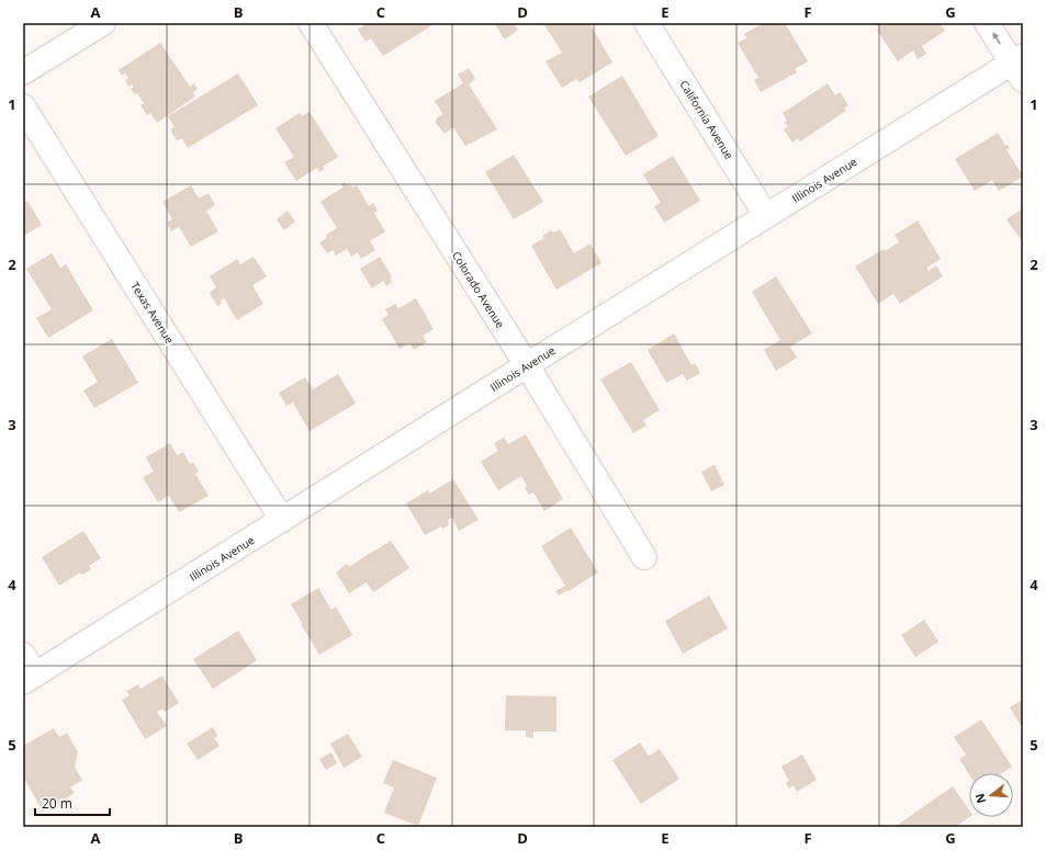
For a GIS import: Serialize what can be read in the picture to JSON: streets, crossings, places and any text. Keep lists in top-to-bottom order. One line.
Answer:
{"streets":{"street":["California Avenue","Illinois Avenue","Colorado Avenue","Texas Avenue"]},"crossings":[["California Avenue","Illinois Avenue"],["Illinois Avenue","Colorado Avenue"],["Illinois Avenue","Texas Avenue"]],"scale_bar":"20 m","north":"left","grid":{"columns":["A","B","C","D","E","F","G"],"rows":["1","2","3","4","5"]}}
